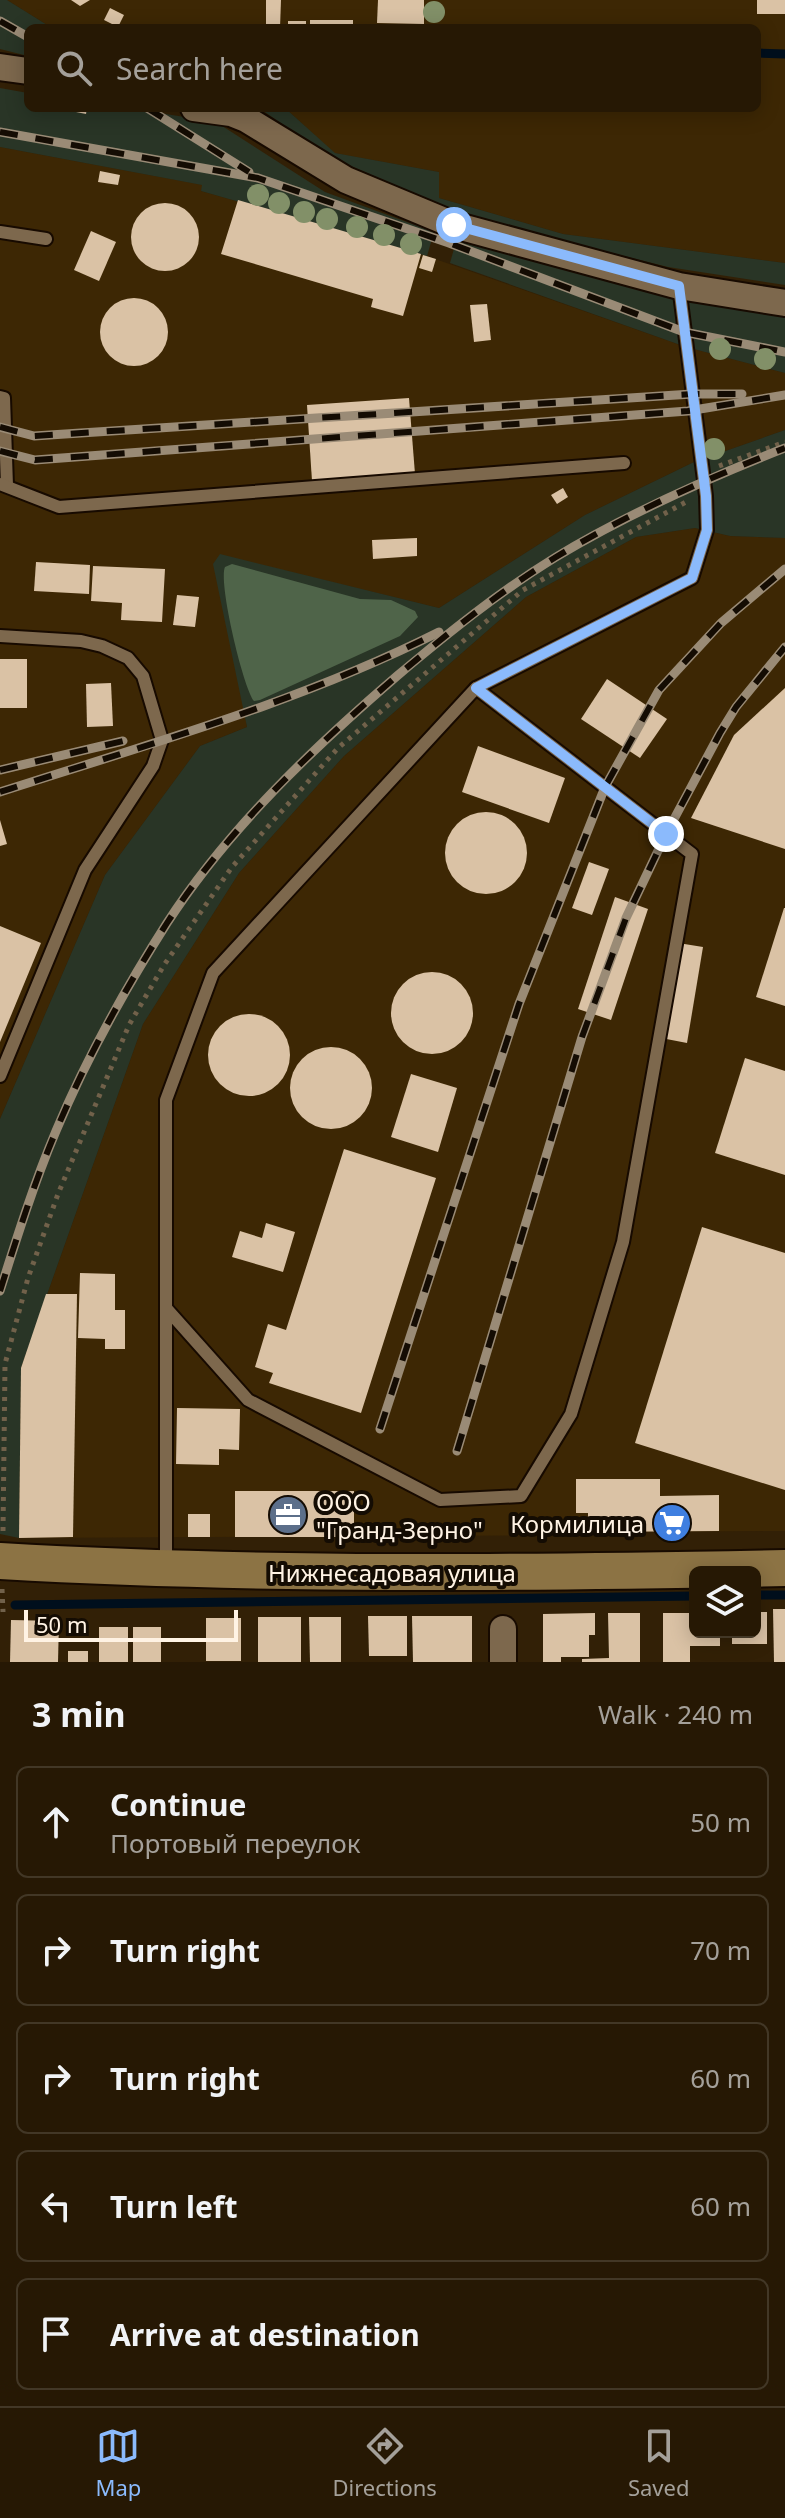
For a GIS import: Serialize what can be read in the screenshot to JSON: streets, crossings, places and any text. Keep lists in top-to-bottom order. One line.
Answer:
{"streets":{"street":["Нижнесадовая улица"]},"places":{"office":["ООО \"Гранд-Зерно\""],"supermarket":["Кормилица"]},"scale_bar":"50 m","page":{"search":"Search here","scale":"50 m","heading":["3 min","Walk · 240 m"],"list":[["Continue","Портовый переулок","50 m"],["Turn right","70 m"],["Turn right","60 m"],["Turn left","60 m"],"Arrive at destination"],"nav":["Map","Directions","Saved"]}}
